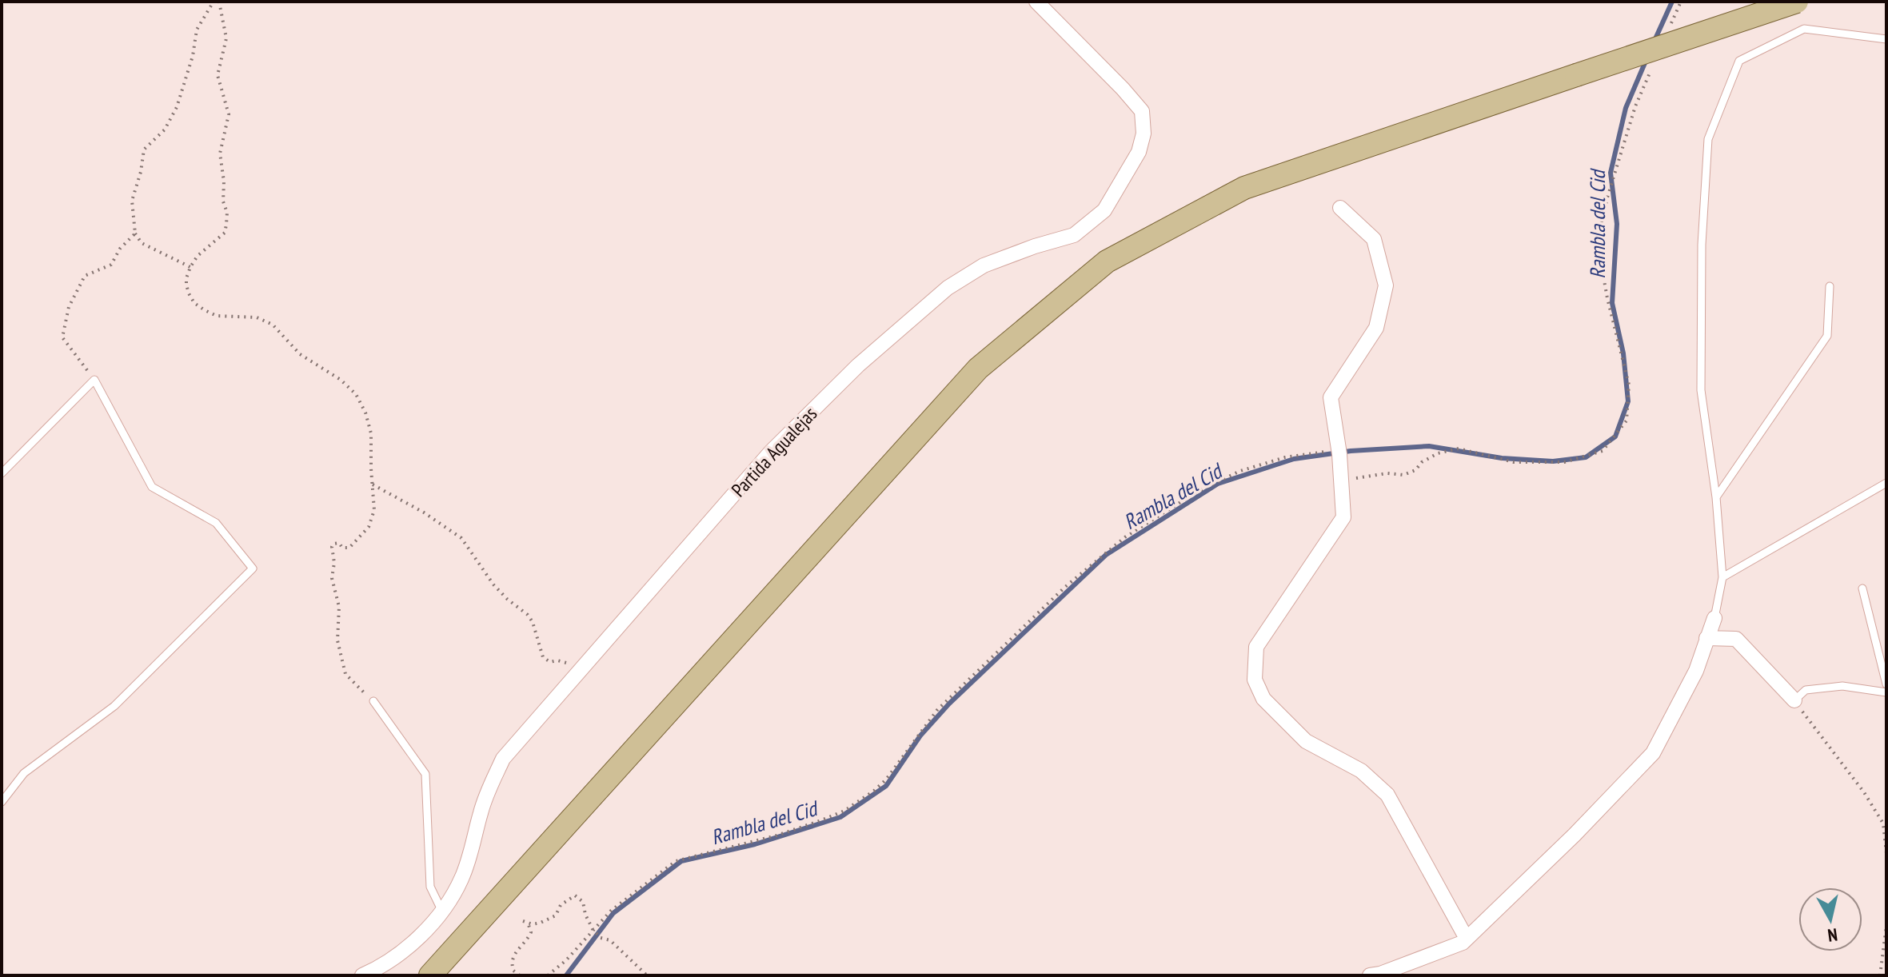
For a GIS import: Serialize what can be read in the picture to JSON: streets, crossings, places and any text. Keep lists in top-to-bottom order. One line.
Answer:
{"streets":{"street":["Partida Agualejas"]},"water":["Rambla del Cid"],"north":"bottom"}
